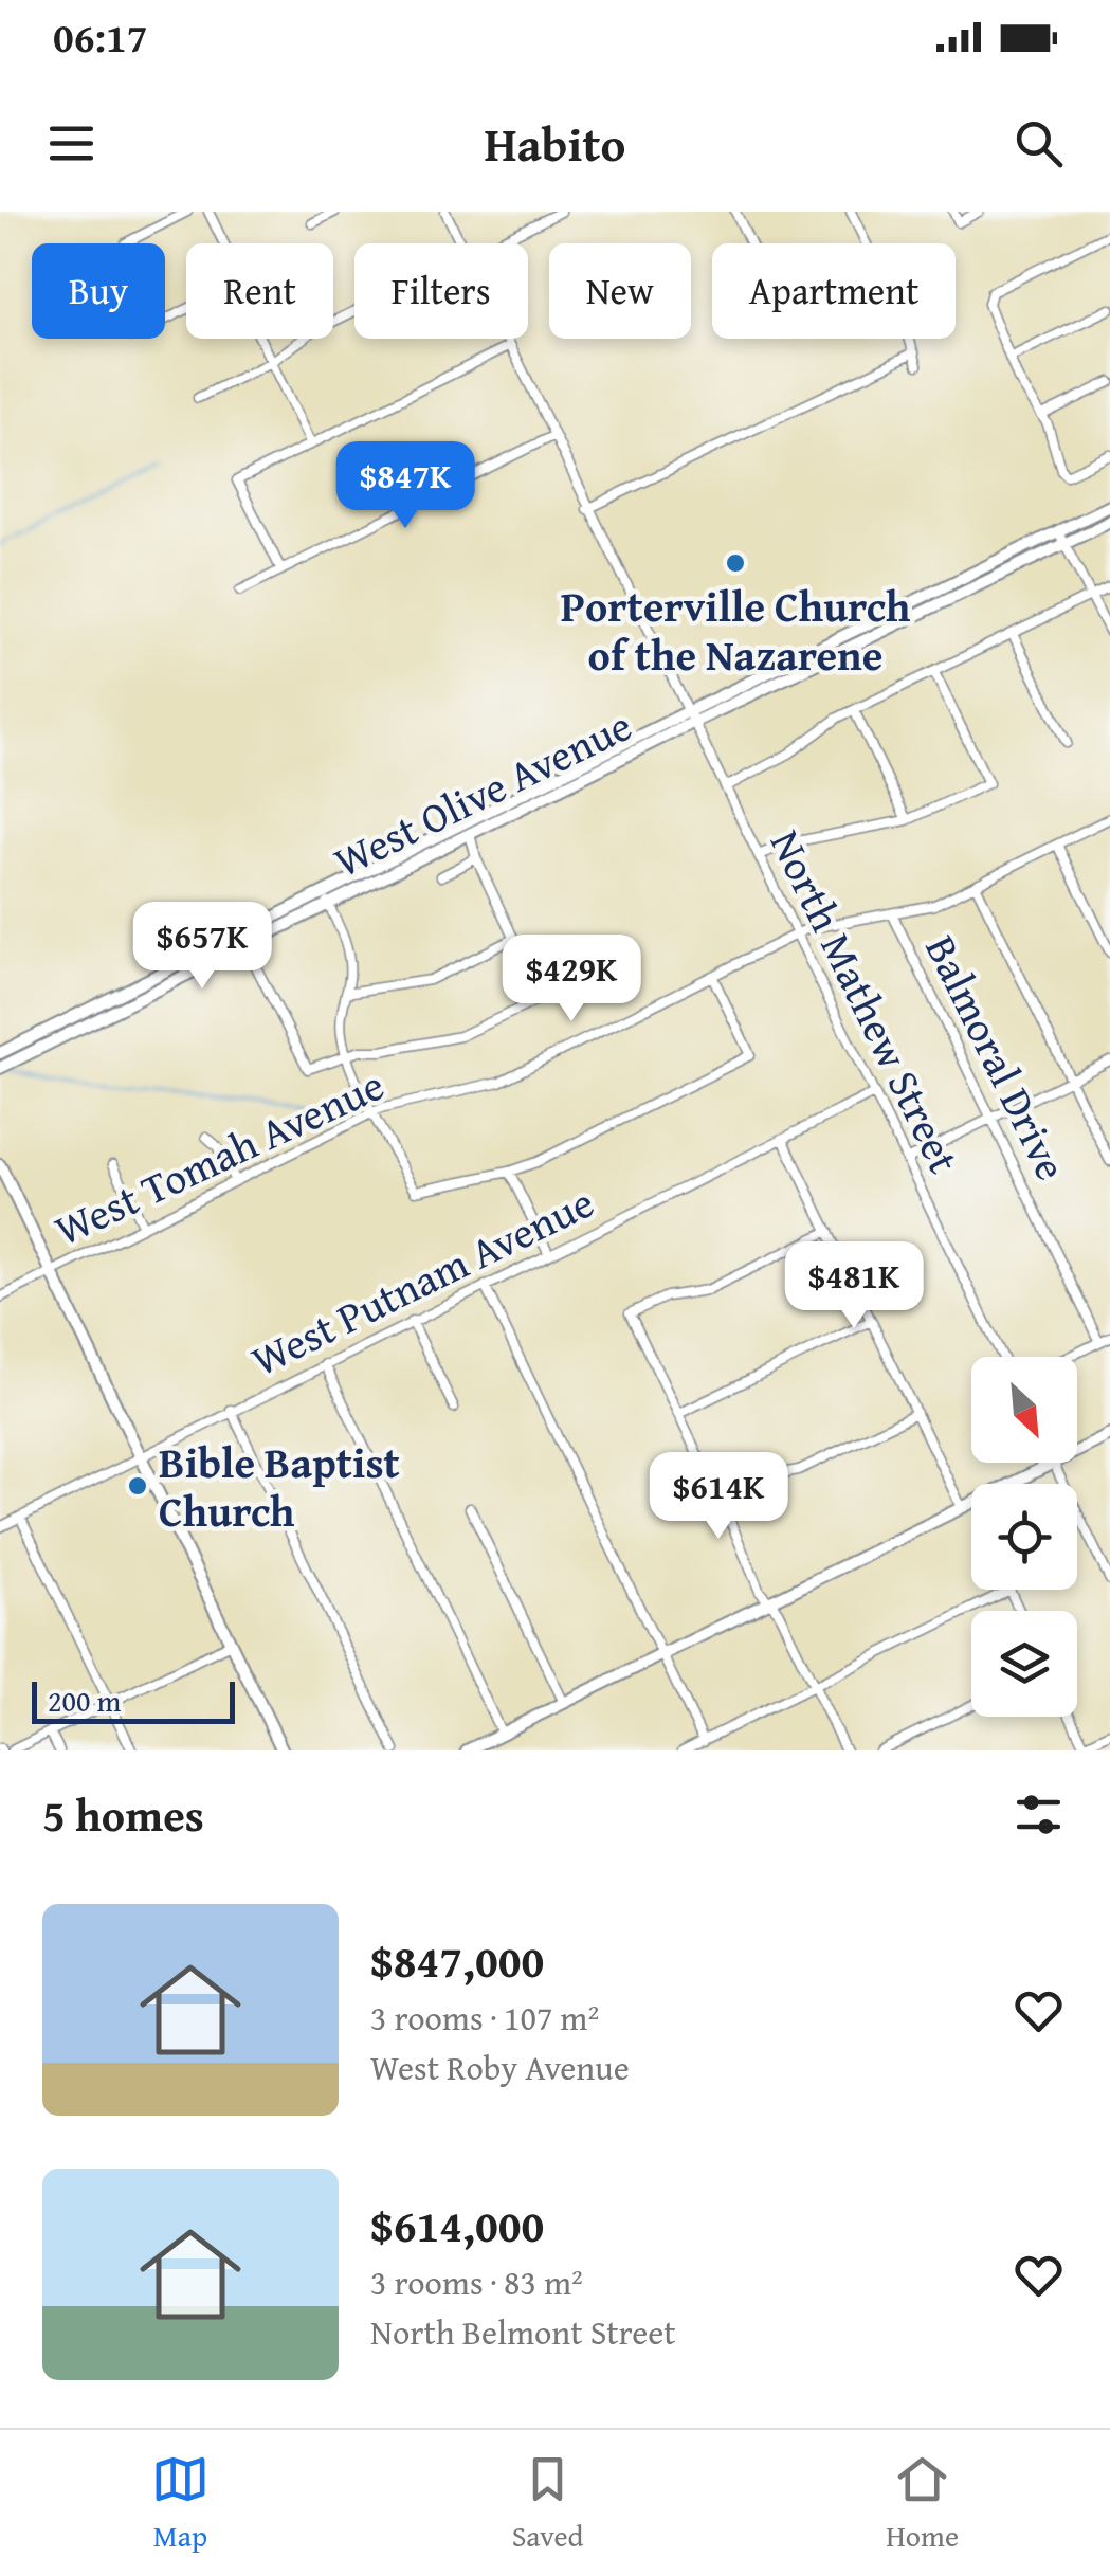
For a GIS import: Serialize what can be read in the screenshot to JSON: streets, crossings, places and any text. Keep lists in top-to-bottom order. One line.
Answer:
{"streets":{"main road":["West Olive Avenue"],"street":["North Mathew Street","Balmoral Drive","West Tomah Avenue","West Putnam Avenue"]},"crossings":[["West Olive Avenue","North Mathew Street"],["North Mathew Street","West Tomah Avenue"],["North Mathew Street","West Putnam Avenue"],["Balmoral Drive","West Tomah Avenue"]],"places":["Porterville Church of the Nazarene","Bible Baptist Church"],"scale_bar":"200 m","north":"bottom right","page":{"status":"06:17","header":"Habito","chip":["Buy","Rent","Filters","New","Apartment"],"price":["$847K","$657K","$429K","$481K","$614K"],"scale":"200 m","heading":"5 homes","list":[{"name":"$847,000","note":"3 rooms · 107 m² · West Roby Avenue"},{"name":"$614,000","note":"3 rooms · 83 m² · North Belmont Street"}],"tabs":["Map","Saved","Home"]}}
